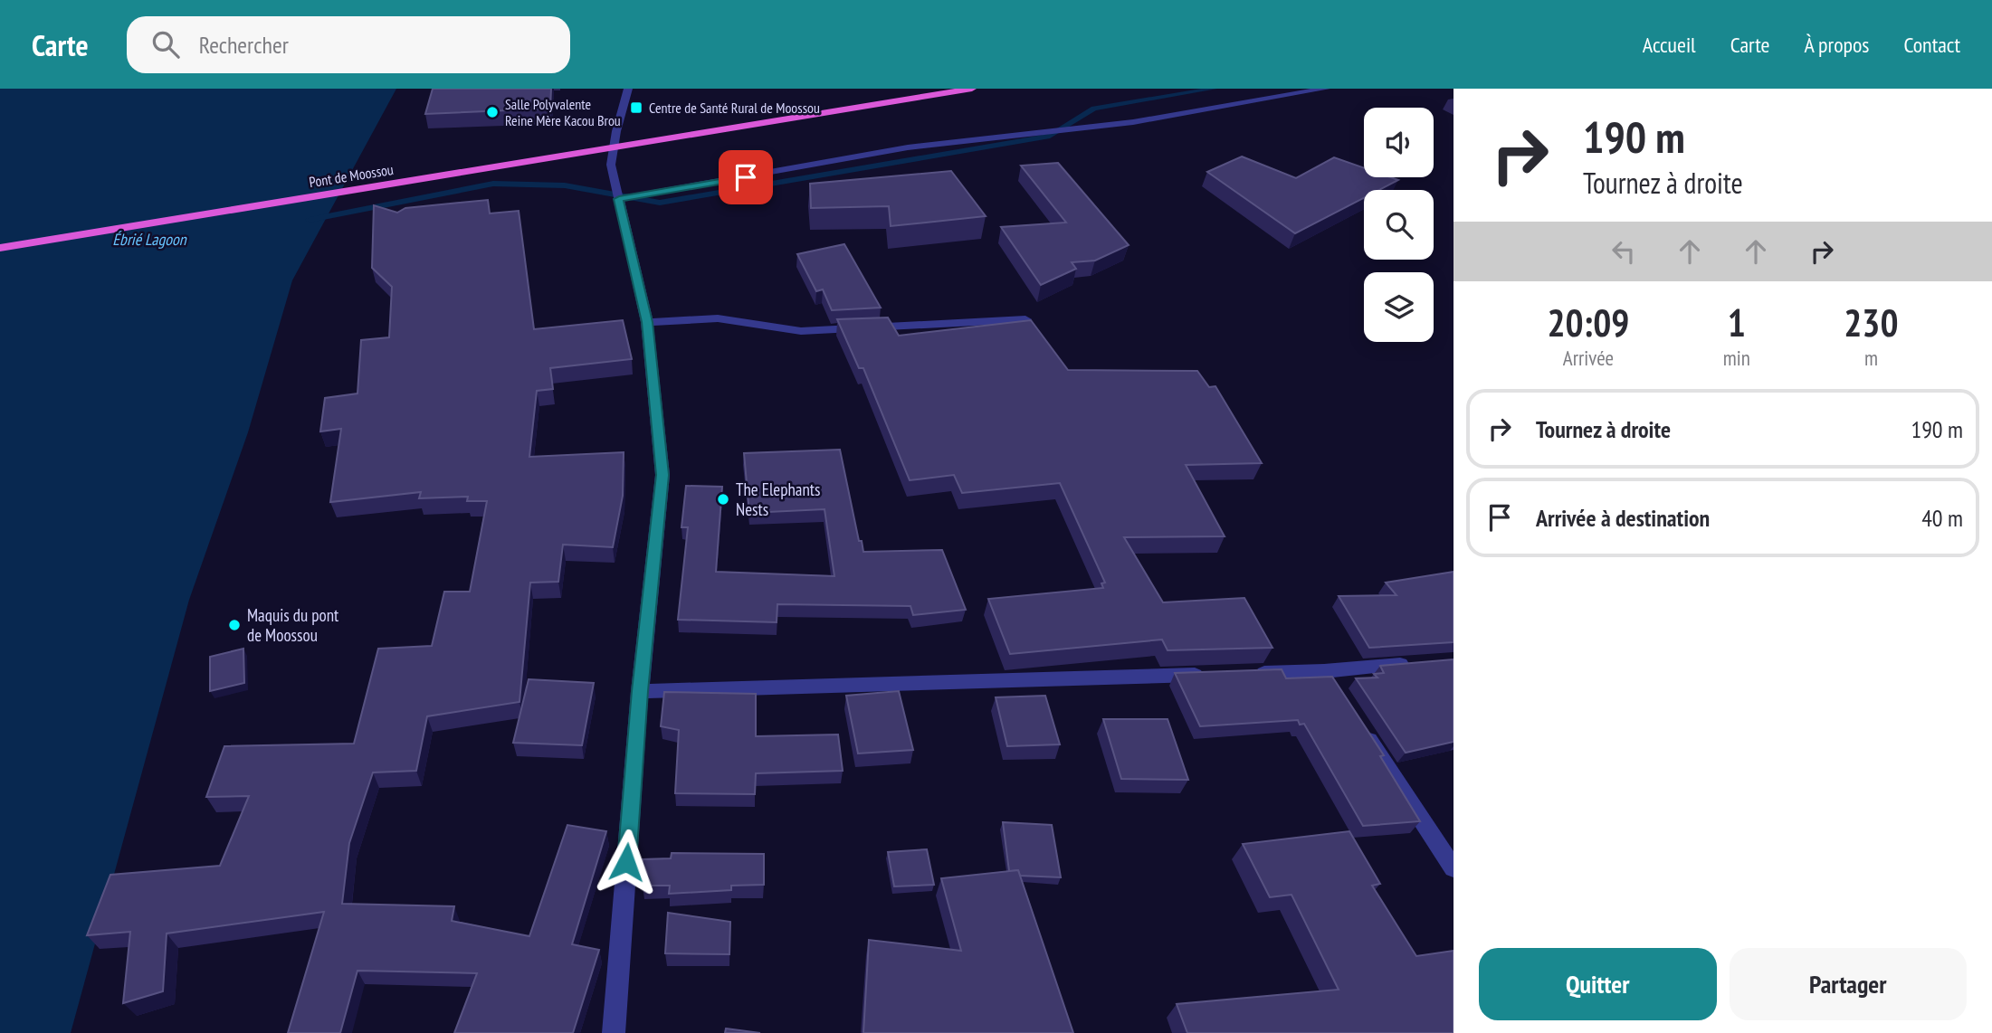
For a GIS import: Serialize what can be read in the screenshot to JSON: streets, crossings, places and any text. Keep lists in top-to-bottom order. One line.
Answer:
{"streets":{"highway":["Pont de Moossou"]},"water":["Ébrié Lagoon"],"places":{"transit":["Centre de Santé Rural de Moossou"],"other":["Salle Polyvalente Reine Mère Kacou Brou","The Elephants Nests","Maquis du pont de Moossou"]},"page":{"header":"Carte","search":"Rechercher","nav":["Accueil","Carte","À propos","Contact"],"turn":["190 m","Tournez à droite"],"eta":["20:09","Arrivée","1","min","230","m"],"list":[{"name":"Tournez à droite","value":"190 m"},{"name":"Arrivée à destination","value":"40 m"}],"buttons":["Quitter","Partager"]}}
